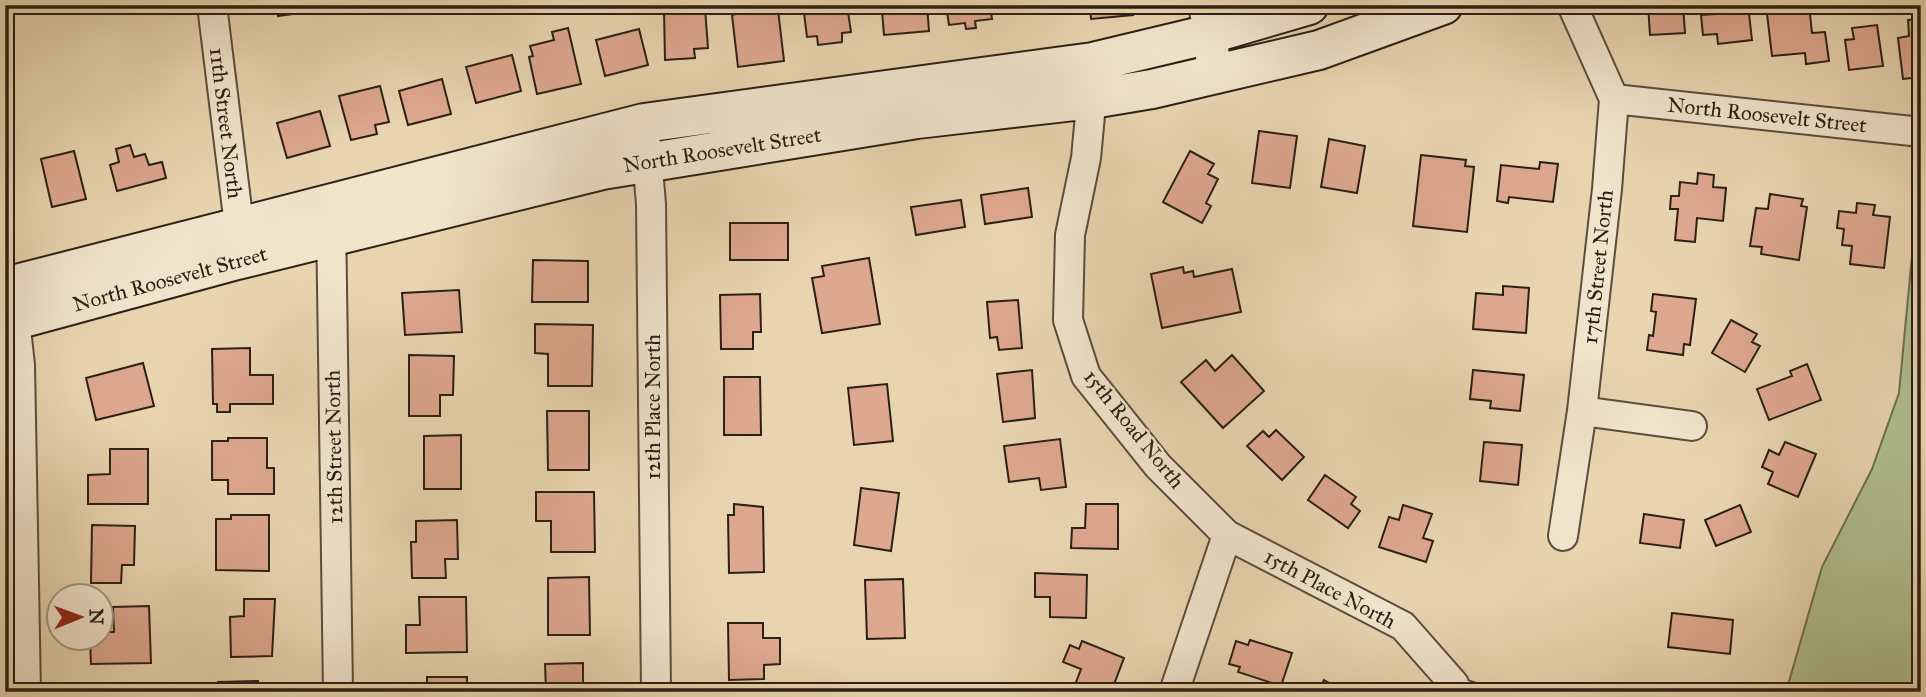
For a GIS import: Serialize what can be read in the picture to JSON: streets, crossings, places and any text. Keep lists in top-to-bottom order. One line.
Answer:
{"streets":{"main road":["North Roosevelt Street"],"street":["11th Street North","17th Street North","12th Place North","15th Road North","12th Street North","15th Place North"]},"crossings":[["North Roosevelt Street","11th Street North"],["North Roosevelt Street","17th Street North"],["North Roosevelt Street","12th Place North"],["North Roosevelt Street","15th Road North"],["North Roosevelt Street","12th Street North"],["15th Road North","15th Place North"]],"north":"right"}
